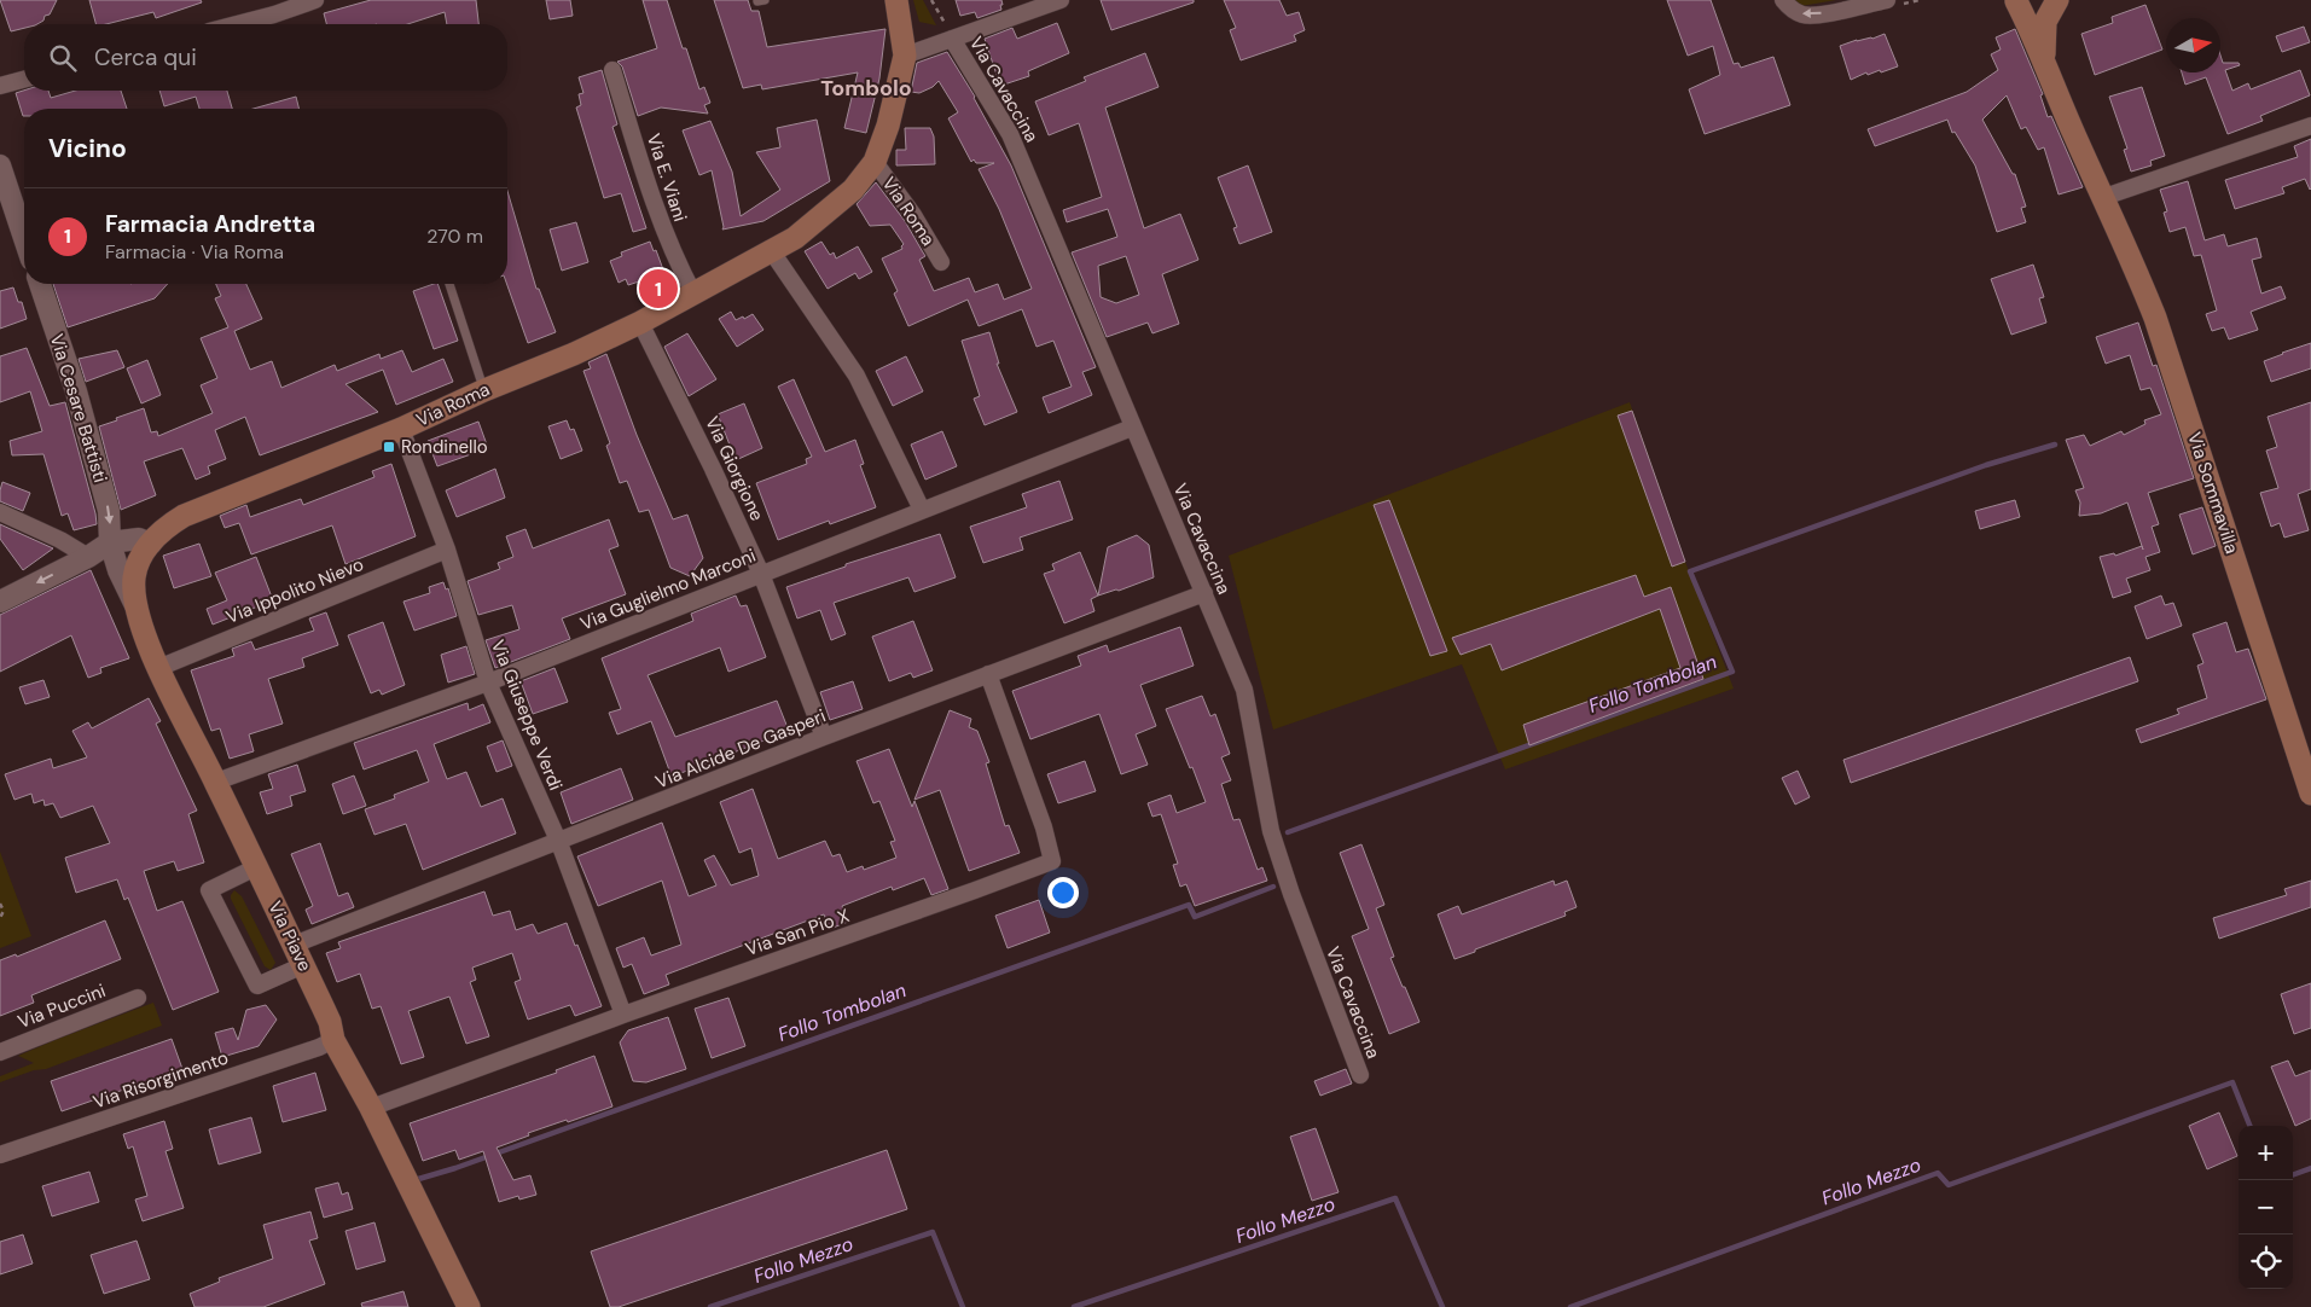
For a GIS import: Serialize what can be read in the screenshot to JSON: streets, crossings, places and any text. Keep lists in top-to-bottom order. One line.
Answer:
{"streets":{"main road":["Via Roma","Via Sommavilla","Via Piave"],"street":["Via Cavaccina","Via E. Viani","Via Cesare Battisti","Via Giorgione","Via Guglielmo Marconi","Via Ippolito Nievo","Via Giuseppe Verdi","Via Alcide De Gasperi","Via San Pio X","Via Puccini","Via Risorgimento"]},"crossings":[["Via Cavaccina","Via Guglielmo Marconi"],["Via Cavaccina","Via Alcide De Gasperi"],["Via E. Viani","Via Roma"],["Via Roma","Via Giorgione"],["Via Roma","Via Giuseppe Verdi"],["Via Roma","Via Piave"],["Via Cesare Battisti","Via Piave"],["Via Giorgione","Via Guglielmo Marconi"],["Via Giorgione","Via Alcide De Gasperi"],["Via Guglielmo Marconi","Via Giuseppe Verdi"],["Via Guglielmo Marconi","Via Piave"],["Via Ippolito Nievo","Via Giuseppe Verdi"],["Via Ippolito Nievo","Via Piave"],["Via Giuseppe Verdi","Via Alcide De Gasperi"],["Via Giuseppe Verdi","Via San Pio X"],["Via Alcide De Gasperi","Via San Pio X"],["Via Alcide De Gasperi","Via Piave"],["Via San Pio X","Via Piave"],["Via Piave","Via Risorgimento"]],"one_way":["Via Cesare Battisti"],"districts":["Tombolo"],"water":["Follo Tombolan","Follo Mezzo"],"places":{"transit":["Rondinello"]},"north":"right","page":{"search":"Cerca qui","heading":"Vicino","list":[{"mark":"1","name":"Farmacia Andretta","note":"Farmacia · Via Roma","value":"270 m"}],"pins":"1","map_buttons":["+","−"]}}
